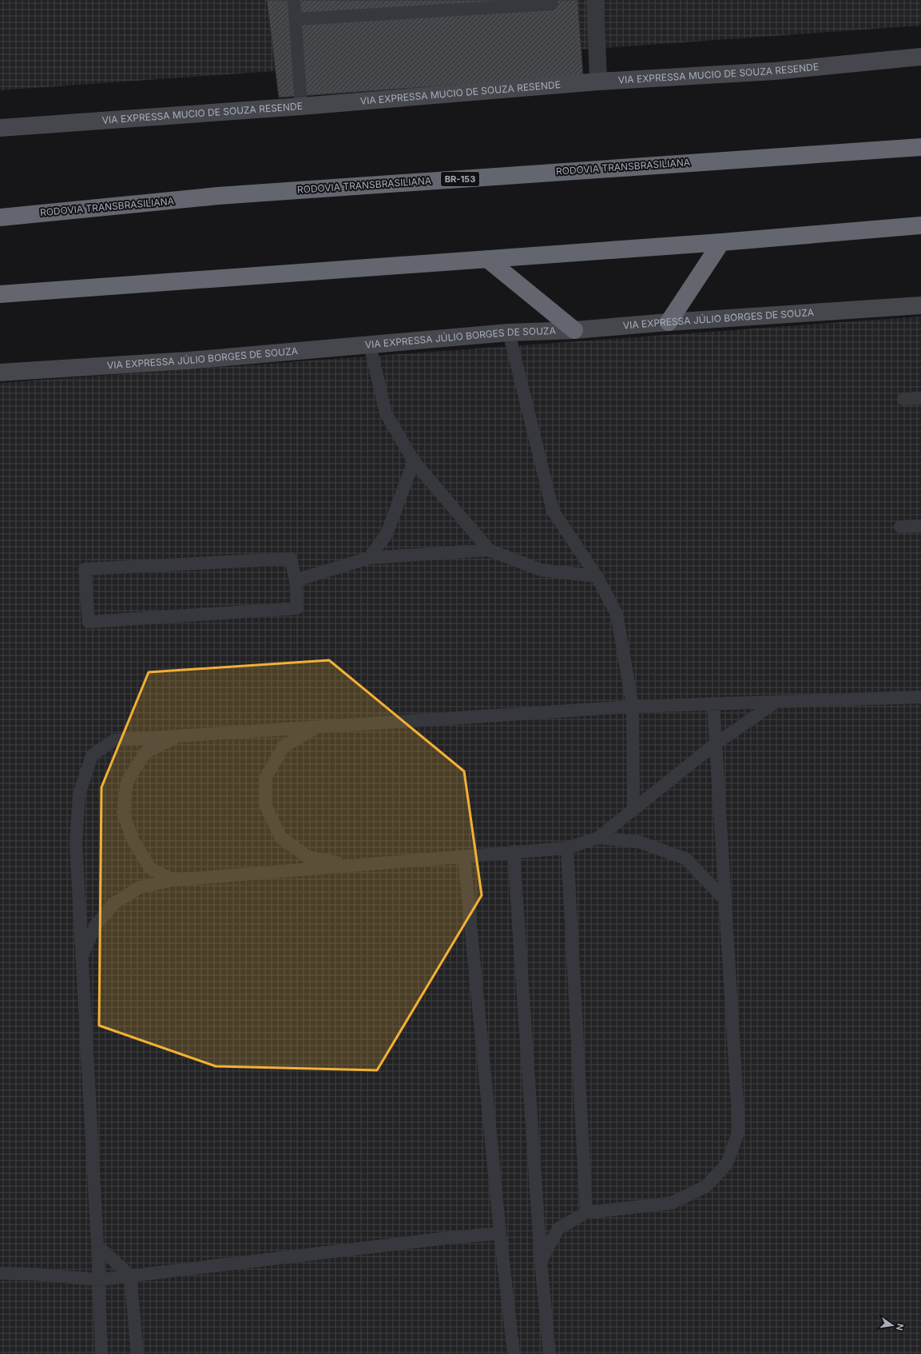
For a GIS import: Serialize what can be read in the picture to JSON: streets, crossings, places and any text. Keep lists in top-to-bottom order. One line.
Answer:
{"streets":{"highway":["RODOVIA TRANSBRASILIANA","BR-153"],"main road":["VIA EXPRESSA MUCIO DE SOUZA RESENDE","VIA EXPRESSA JÚLIO BORGES DE SOUZA"]},"north":"right"}
